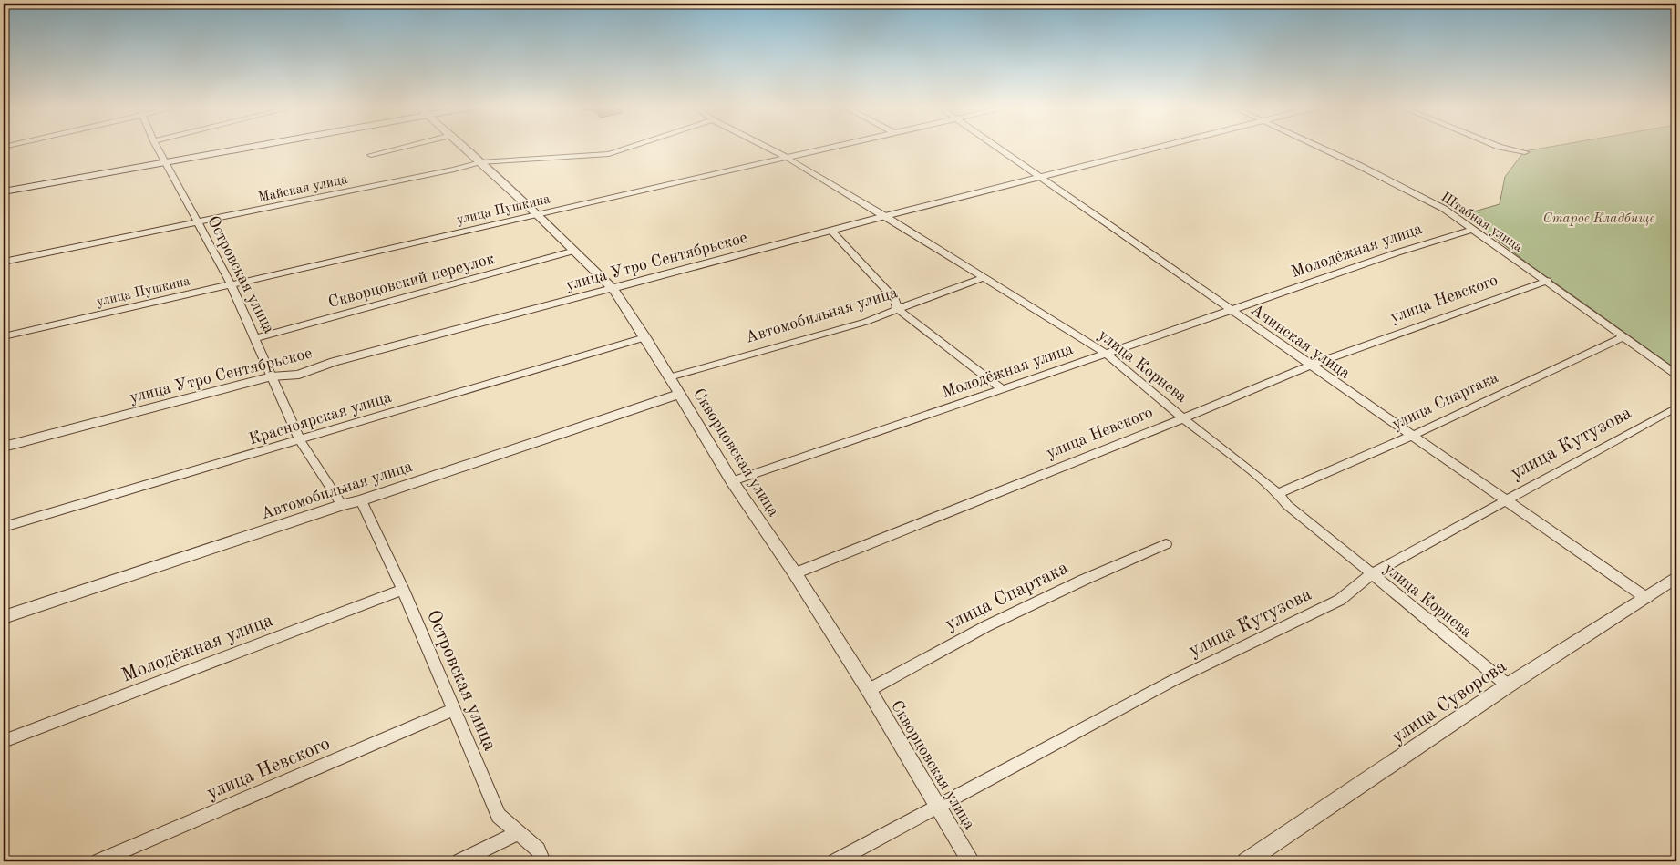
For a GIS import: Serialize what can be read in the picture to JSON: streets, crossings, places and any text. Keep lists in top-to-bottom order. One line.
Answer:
{"streets":{"street":["Майская улица","улица Пушкина","Штабная улица","Молодёжная улица","улица Утро Сентябрьское","Островская улица","Скворцовский переулок","улица Невского","Автомобильная улица","Ачинская улица","улица Корнева","улица Спартака","Красноярская улица","улица Кутузова","Скворцовская улица","улица Суворова"]},"crossings":[["Майская улица","Островская улица"],["Майская улица","Скворцовская улица"],["улица Пушкина","Островская улица"],["улица Пушкина","улица Корнева"],["улица Пушкина","Скворцовская улица"],["Штабная улица","Молодёжная улица"],["Штабная улица","улица Невского"],["Штабная улица","улица Спартака"],["Молодёжная улица","Островская улица"],["Молодёжная улица","Ачинская улица"],["Молодёжная улица","улица Корнева"],["Молодёжная улица","Скворцовская улица"],["улица Утро Сентябрьское","Островская улица"],["улица Утро Сентябрьское","Ачинская улица"],["улица Утро Сентябрьское","улица Корнева"],["улица Утро Сентябрьское","Скворцовская улица"],["Островская улица","Скворцовский переулок"],["Островская улица","улица Невского"],["Островская улица","Автомобильная улица"],["Островская улица","Красноярская улица"],["Скворцовский переулок","Скворцовская улица"],["улица Невского","Ачинская улица"],["улица Невского","улица Корнева"],["улица Невского","Скворцовская улица"],["Автомобильная улица","улица Корнева"],["Автомобильная улица","Скворцовская улица"],["Ачинская улица","улица Спартака"],["Ачинская улица","улица Кутузова"],["Ачинская улица","улица Суворова"],["улица Корнева","улица Спартака"],["улица Корнева","улица Кутузова"],["улица Корнева","улица Суворова"],["улица Спартака","Скворцовская улица"],["Красноярская улица","Скворцовская улица"],["улица Кутузова","Скворцовская улица"]],"parks":["Старое Кладбище"]}
